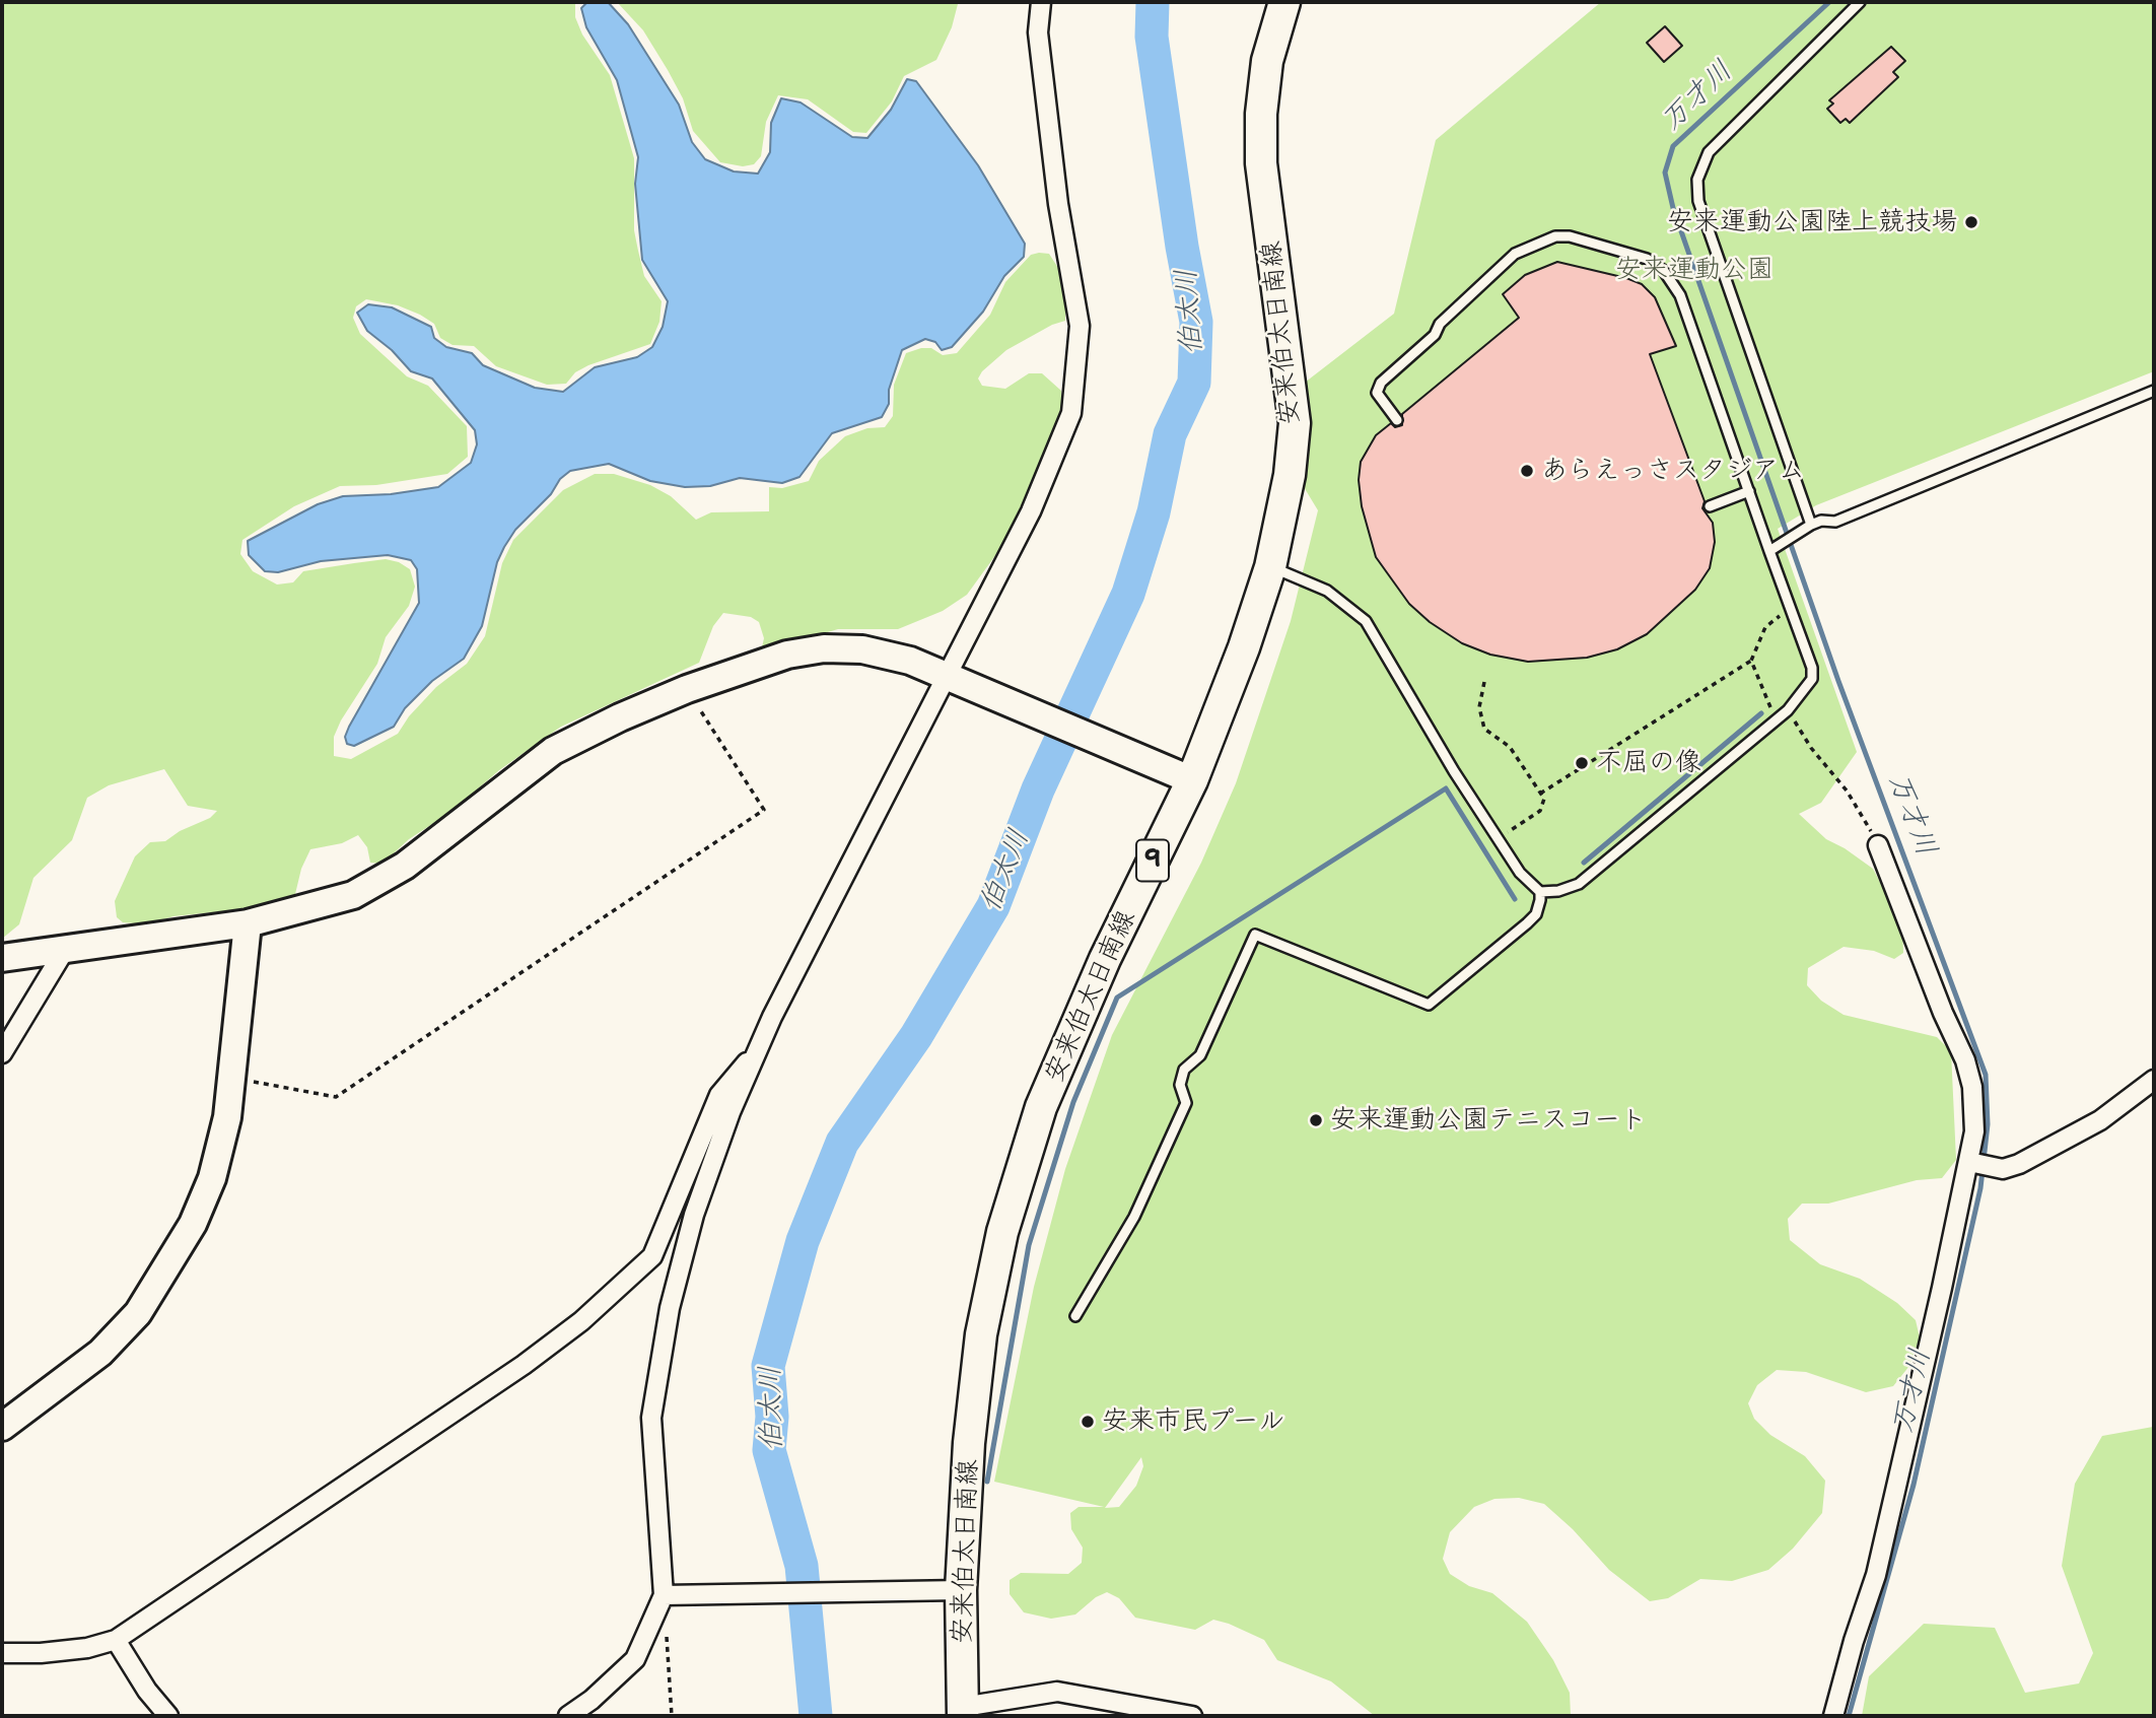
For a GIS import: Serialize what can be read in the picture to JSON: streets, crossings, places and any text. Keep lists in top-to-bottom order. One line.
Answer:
{"streets":{"main road":["安来伯太日南線","9"]},"water":["万才川","伯太川"],"parks":["安来運動公園"],"places":["安来運動公園陸上競技場","あらえっさスタジアム","不屈の像","安来運動公園テニスコート","安来市民プール"]}
